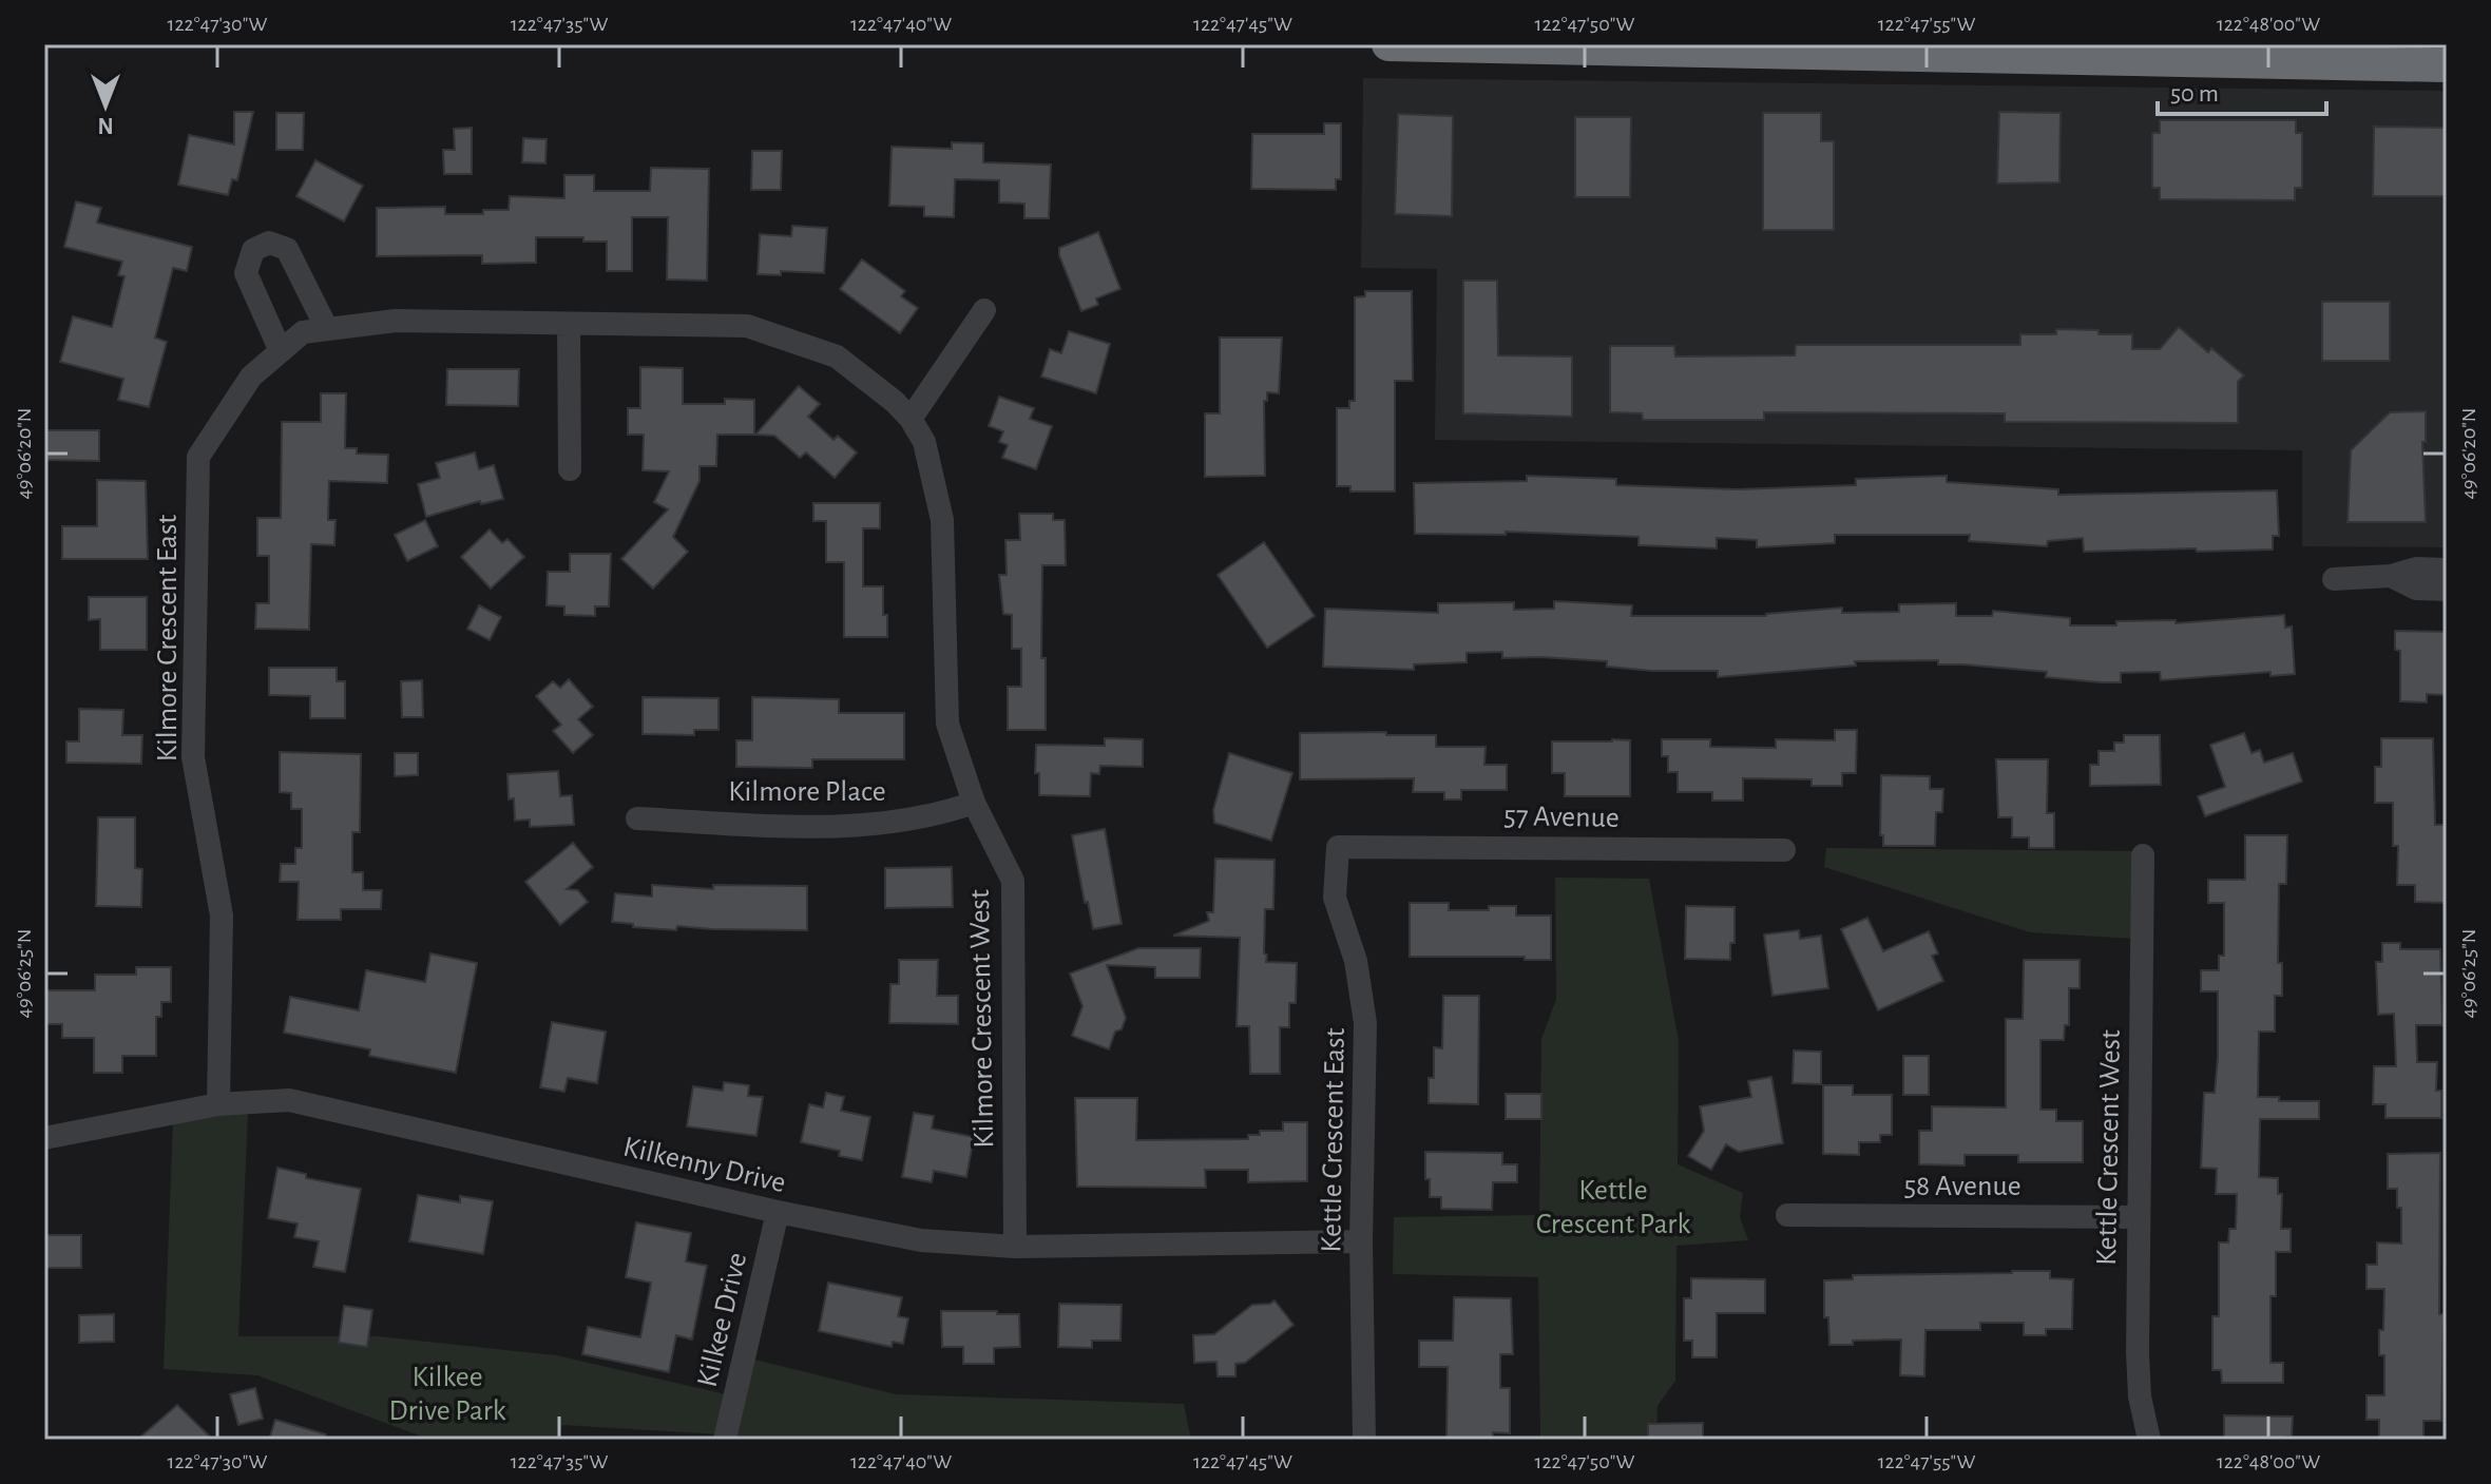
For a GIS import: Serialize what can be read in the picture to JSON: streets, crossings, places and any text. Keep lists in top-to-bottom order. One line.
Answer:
{"streets":{"street":["Kilmore Crescent East","Kilmore Place","57 Avenue","Kilmore Crescent West","Kettle Crescent East","Kettle Crescent West","Kilkenny Drive","58 Avenue","Kilkee Drive"]},"crossings":[["Kilmore Crescent East","Kilmore Crescent West"],["Kilmore Crescent East","Kilkenny Drive"],["Kilmore Place","Kilmore Crescent West"],["57 Avenue","Kettle Crescent East"],["Kilmore Crescent West","Kilkenny Drive"],["Kettle Crescent East","Kilkenny Drive"],["Kettle Crescent West","58 Avenue"],["Kilkenny Drive","Kilkee Drive"]],"parks":["Kettle Crescent Park","Kilkee Drive Park"],"scale_bar":"50 m","north":"bottom","coordinates":["122°47'30\"W","122°47'35\"W","122°47'40\"W","122°47'45\"W","122°47'50\"W","122°47'55\"W","122°48'00\"W","49°06'20\"N","49°06'25\"N"]}
